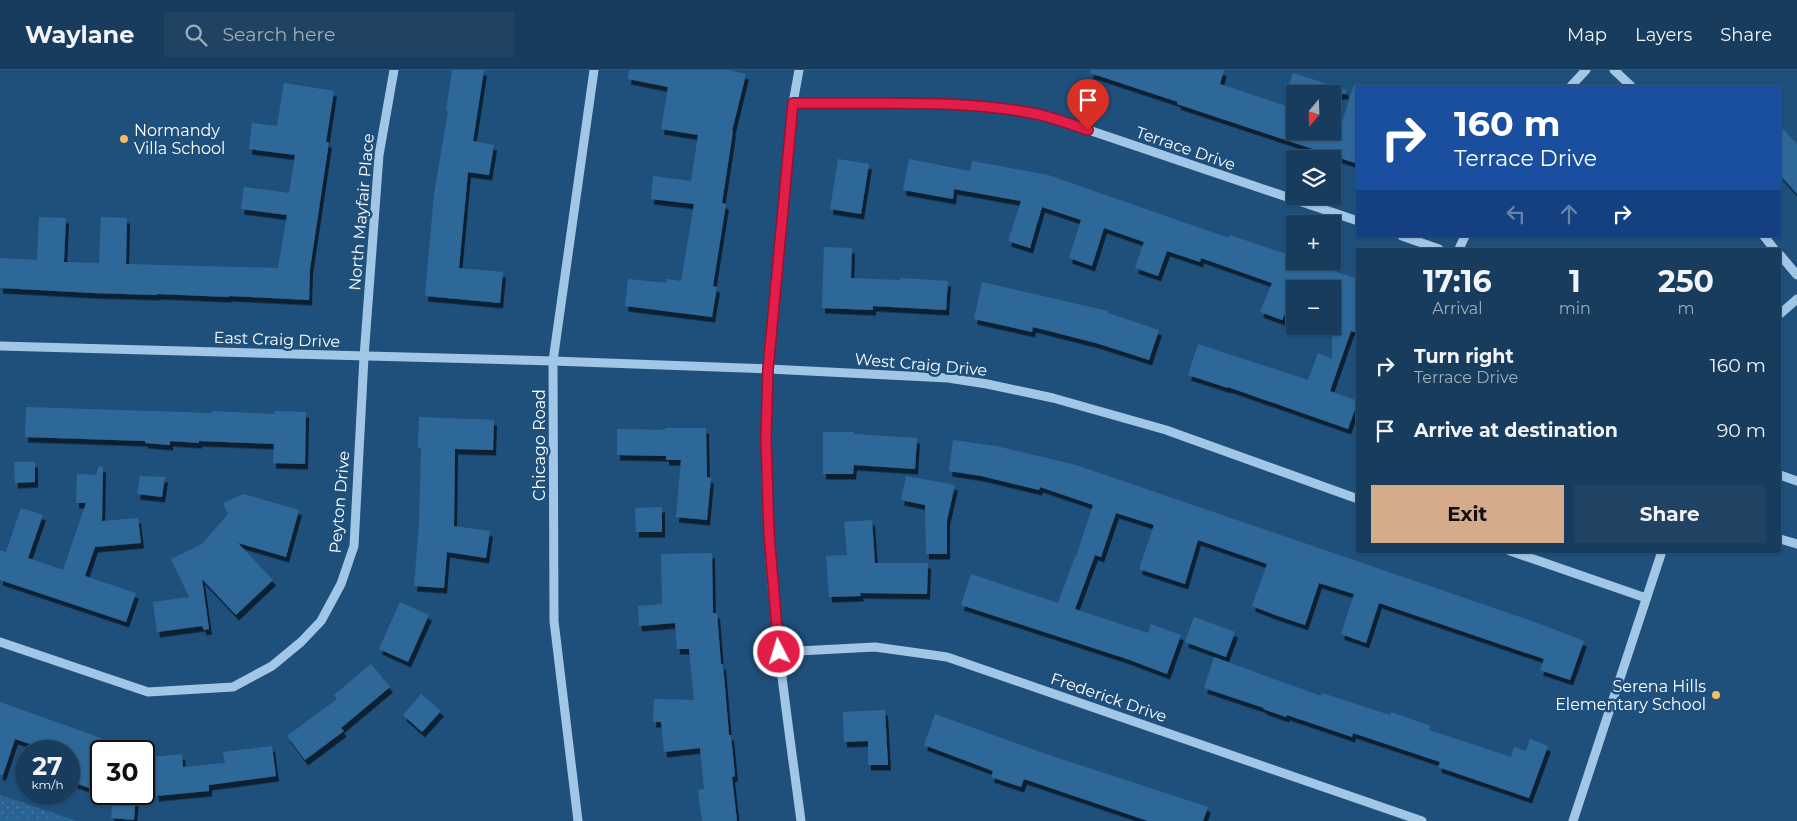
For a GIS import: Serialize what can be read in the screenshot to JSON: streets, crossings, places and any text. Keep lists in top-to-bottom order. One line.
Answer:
{"streets":{"street":["Terrace Drive","North Mayfair Place","East Craig Drive","West Craig Drive","Chicago Road","Peyton Drive","Frederick Drive"]},"crossings":[["North Mayfair Place","East Craig Drive"],["North Mayfair Place","Peyton Drive"],["East Craig Drive","West Craig Drive"],["East Craig Drive","Chicago Road"],["East Craig Drive","Peyton Drive"],["West Craig Drive","Chicago Road"]],"places":["Normandy Villa School","Serena Hills Elementary School"],"north":"bottom","page":{"header":"Waylane","search":"Search here","nav":["Map","Layers","Share"],"map_buttons":["+","−"],"turn":["160 m","Terrace Drive"],"eta":["17:16","Arrival","1","min","250","m"],"list":[{"name":"Turn right","note":"Terrace Drive","value":"160 m"},{"name":"Arrive at destination","value":"90 m"}],"buttons":["Exit","Share"],"speed":"27 km/h","limit":"30"}}
